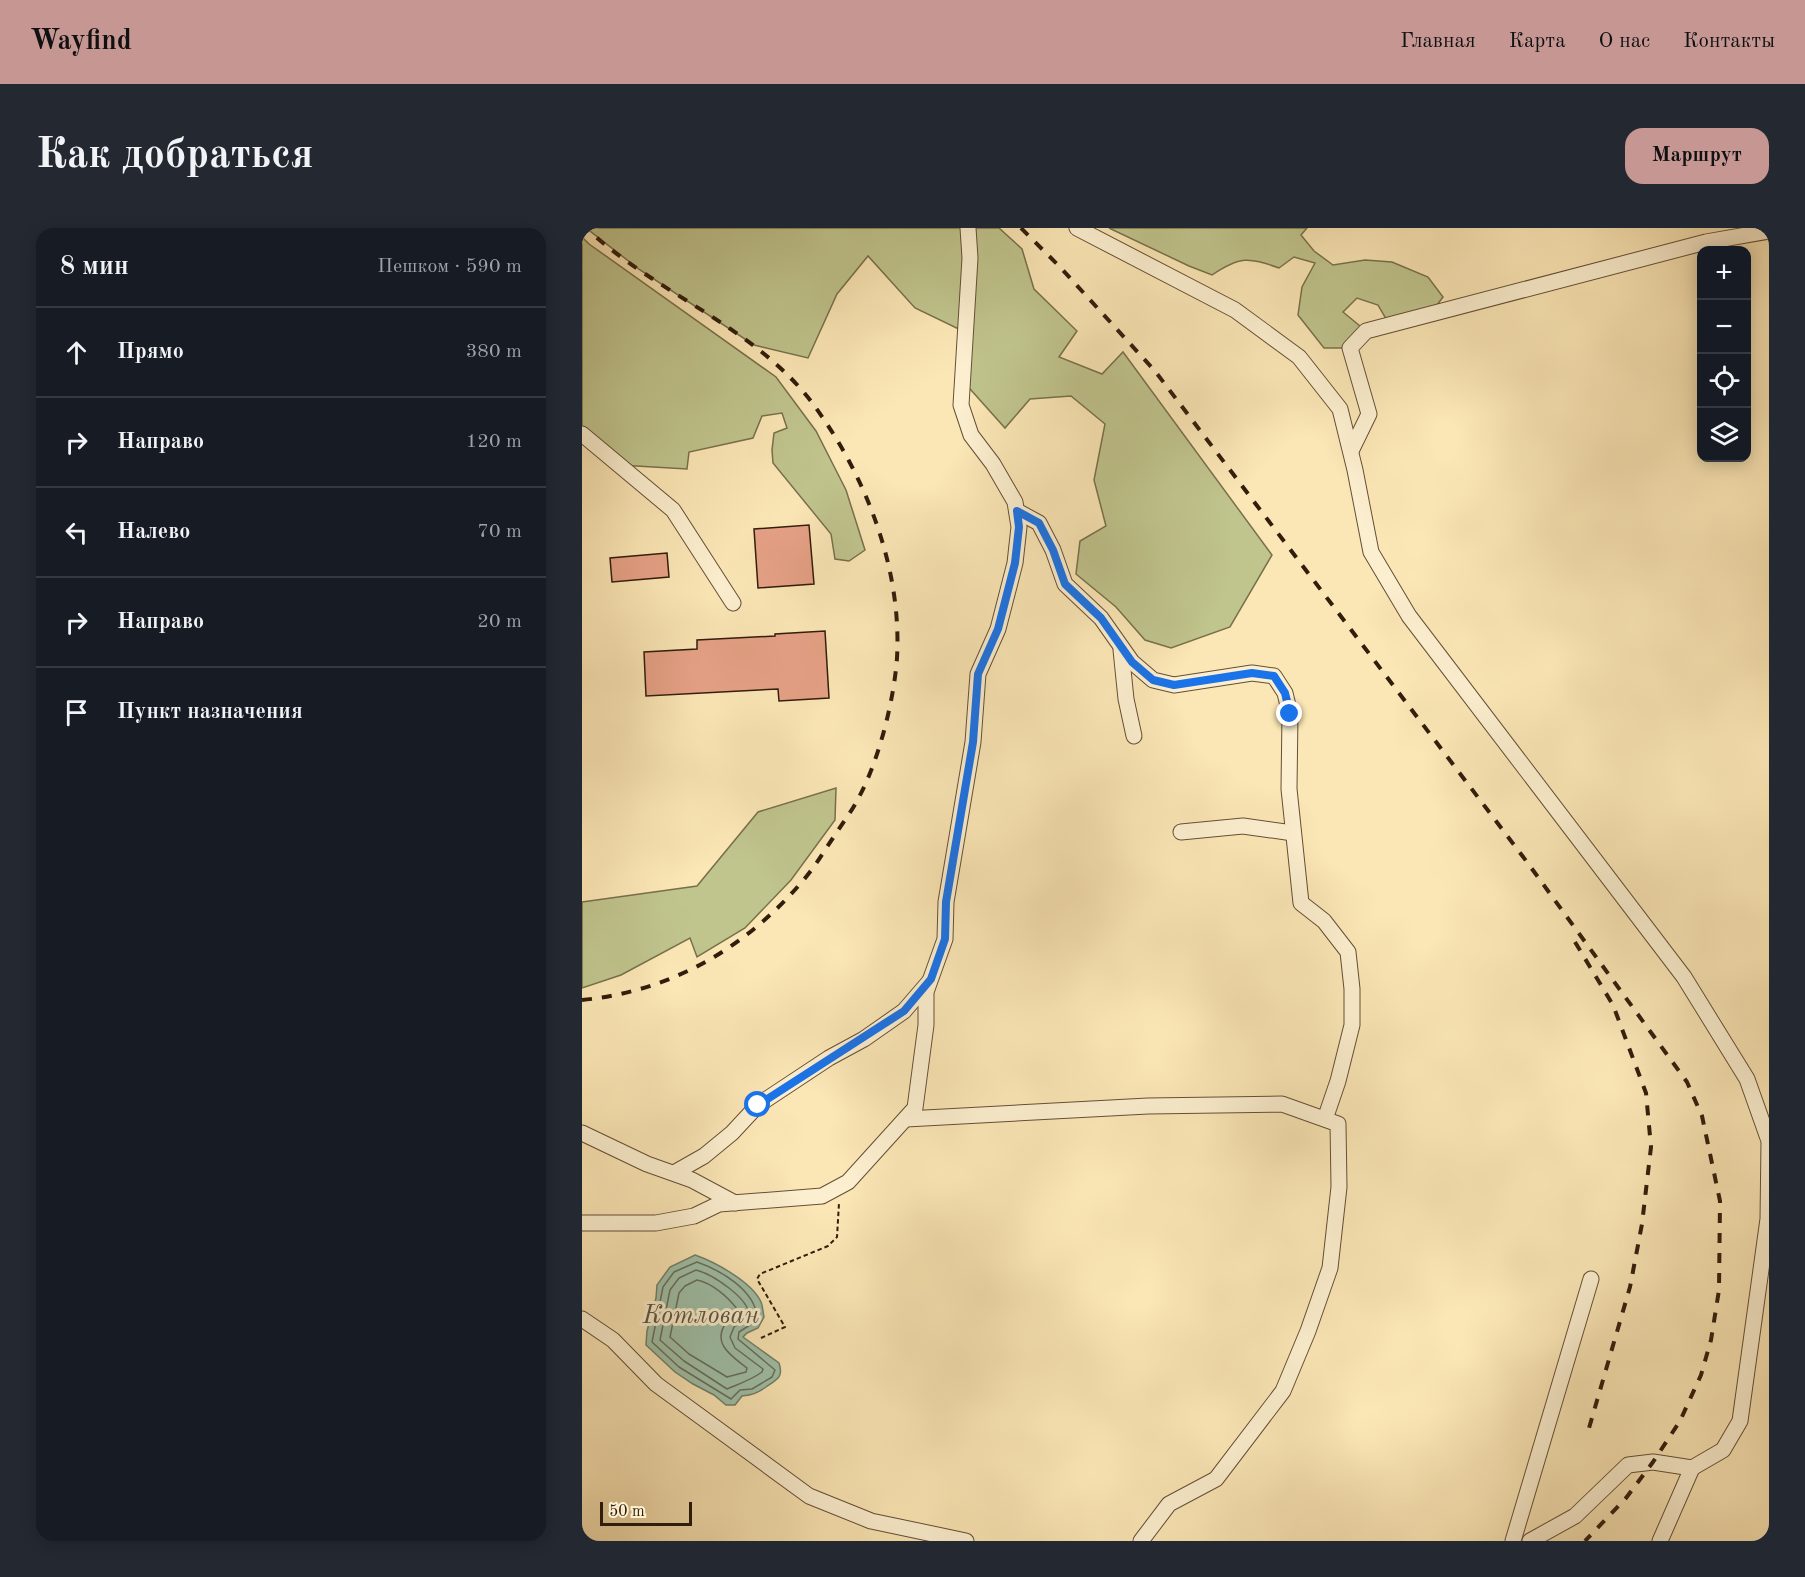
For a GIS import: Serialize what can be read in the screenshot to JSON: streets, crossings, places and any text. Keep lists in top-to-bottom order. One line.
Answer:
{"water":["Котлован"],"scale_bar":"50 m","page":{"header":"Wayfind","nav":["Главная","Карта","О нас","Контакты"],"buttons":"Маршрут","title":"Как добраться","heading":["8 мин","Пешком · 590 m"],"map_buttons":["+","−"],"list":[["Прямо","380 m"],["Направо","120 m"],["Налево","70 m"],["Направо","20 m"],"Пункт назначения"],"scale":"50 m"}}
